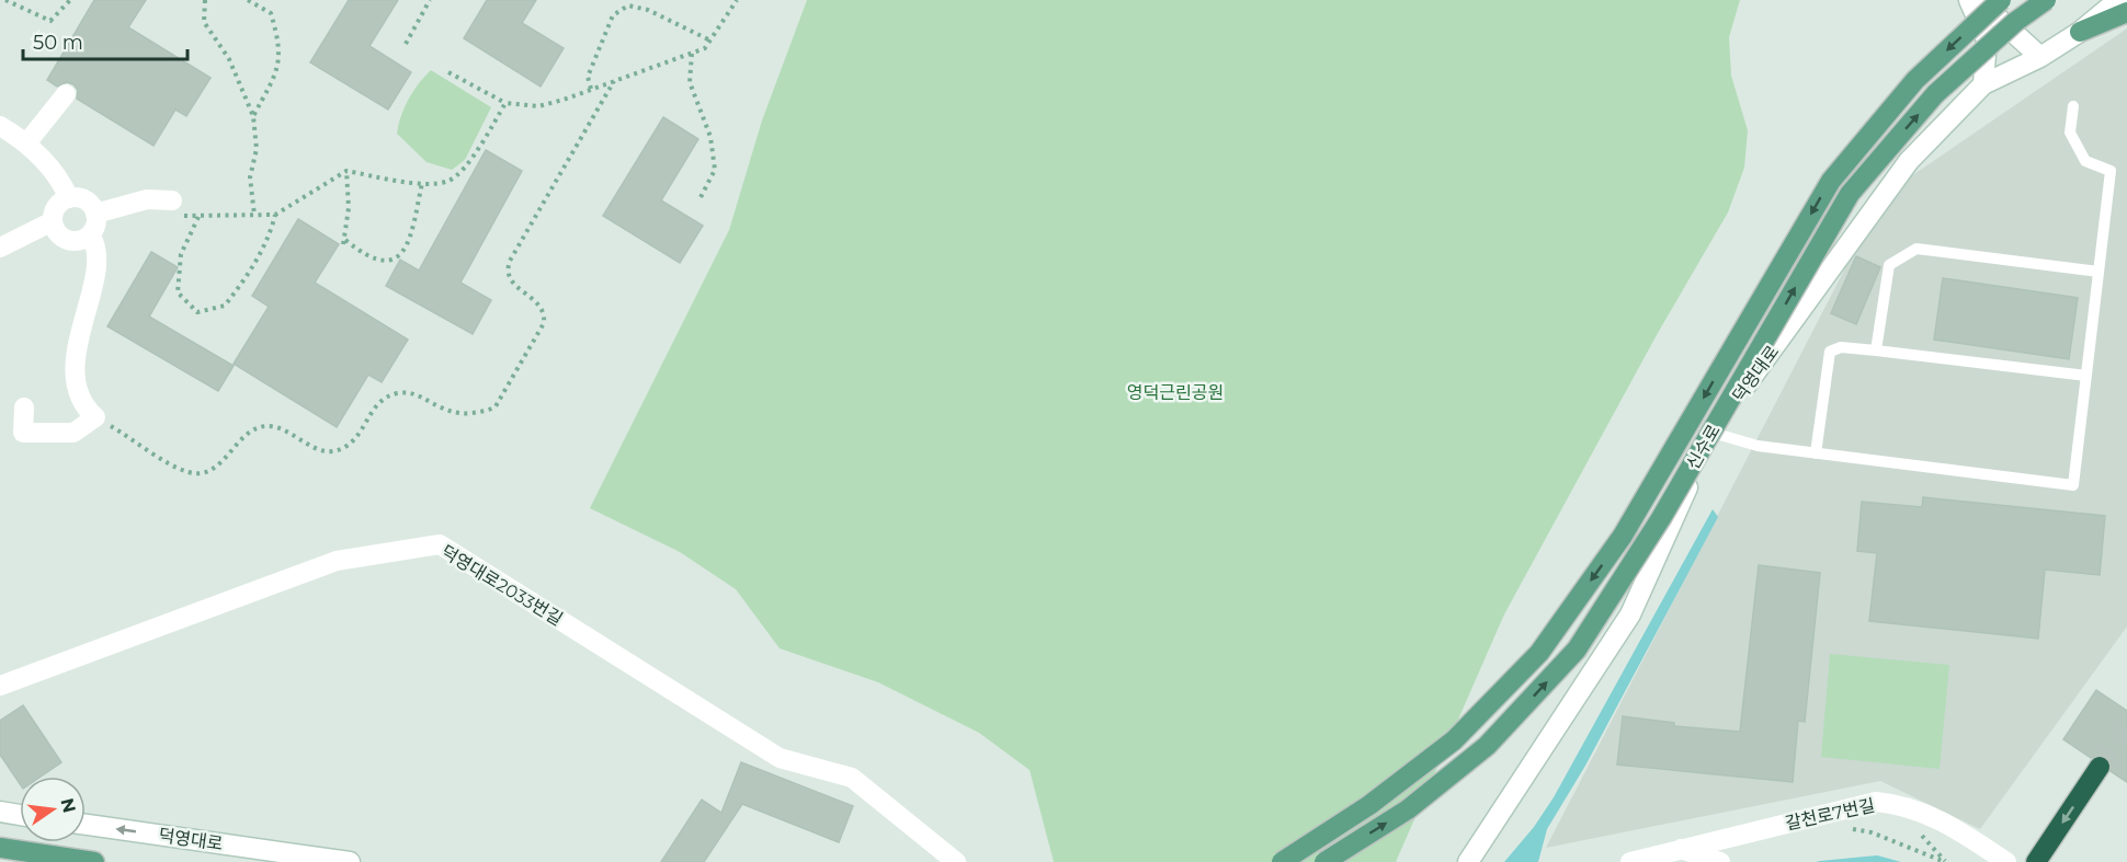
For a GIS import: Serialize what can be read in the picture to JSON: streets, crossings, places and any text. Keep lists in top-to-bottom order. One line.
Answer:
{"streets":{"main road":["신수로"],"street":["덕영대로","덕영대로2033번길","갈천로7번길"]},"parks":["영덕근린공원"],"scale_bar":"50 m","north":"right"}
